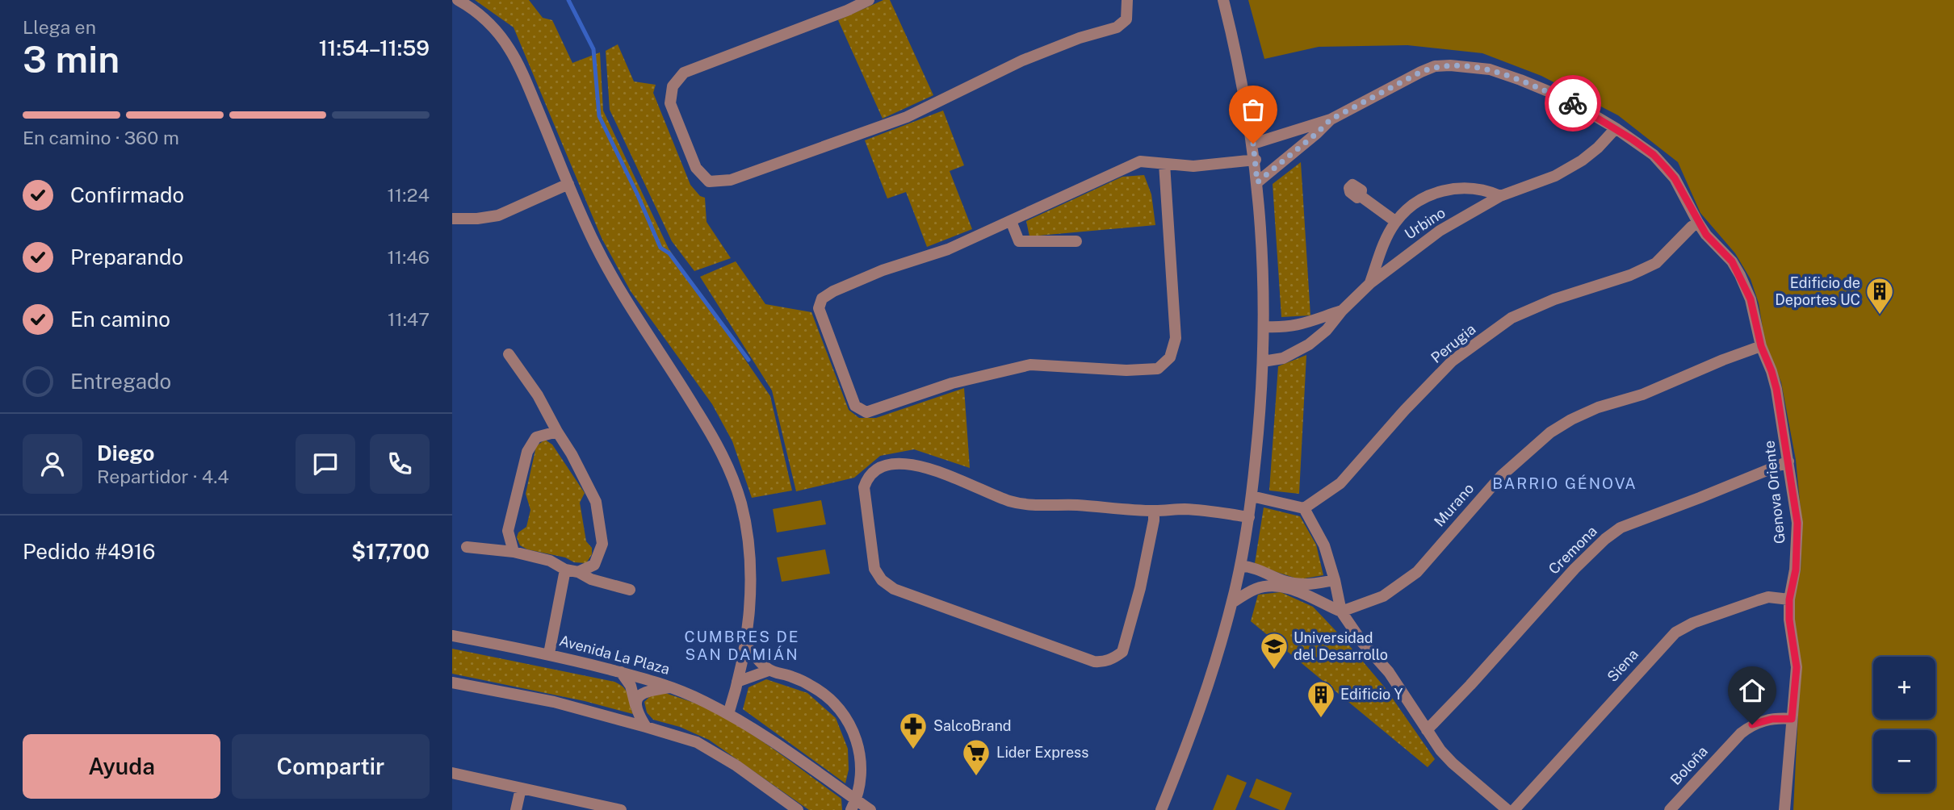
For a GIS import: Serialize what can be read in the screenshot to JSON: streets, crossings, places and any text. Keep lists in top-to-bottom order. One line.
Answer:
{"streets":{"street":["Urbino","Perugia","Genova Oriente","Murano","Cremona","Avenida La Plaza","Siena","Boloña"]},"crossings":[["Urbino","Genova Oriente"],["Perugia","Genova Oriente"],["Genova Oriente","Murano"],["Genova Oriente","Cremona"],["Genova Oriente","Siena"],["Genova Oriente","Boloña"]],"districts":["BARRIO GÉNOVA","CUMBRES DE SAN DAMIÁN"],"places":{"building":["Edificio de Deportes UC","Edificio Y"],"school or university":["Universidad del Desarrollo"],"pharmacy":["SalcoBrand"],"supermarket":["Lider Express"]},"page":{"heading":["3 min","Llega en","11:54–11:59"],"panel":["Diego","Repartidor · 4.4","Pedido #4916","$17,700"],"bar":"En camino · 360 m","list":[["Confirmado","11:24"],["Preparando","11:46"],["En camino","11:47"],"Entregado"],"map_buttons":["+","−"],"buttons":["Ayuda","Compartir"]}}
